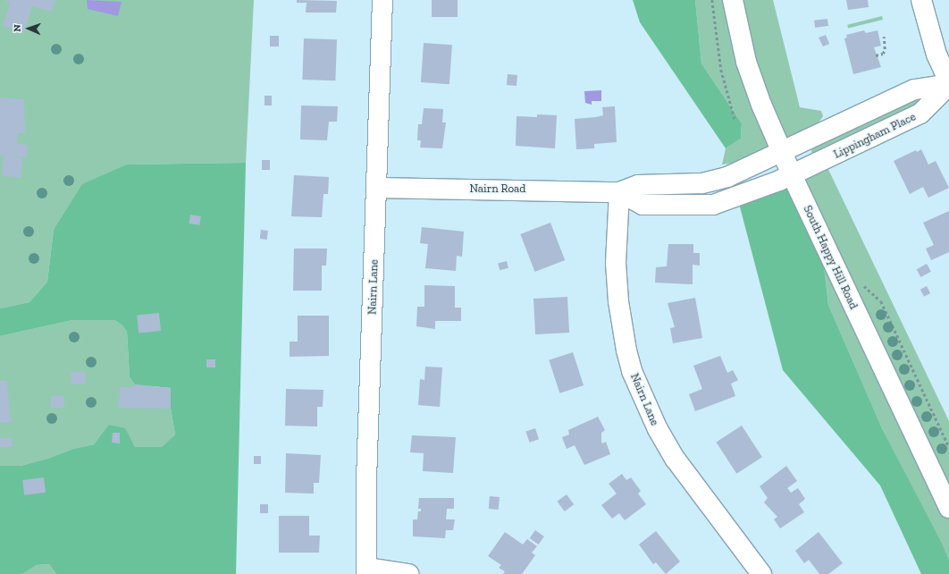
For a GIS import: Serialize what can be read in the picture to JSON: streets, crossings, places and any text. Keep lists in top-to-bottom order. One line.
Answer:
{"streets":{"street":["Lippingham Place","Nairn Road","South Happy Hill Road","Nairn Lane"]},"crossings":[["Lippingham Place","Nairn Road"],["Lippingham Place","South Happy Hill Road"],["Nairn Road","South Happy Hill Road"],["Nairn Road","Nairn Lane"]],"north":"left"}
